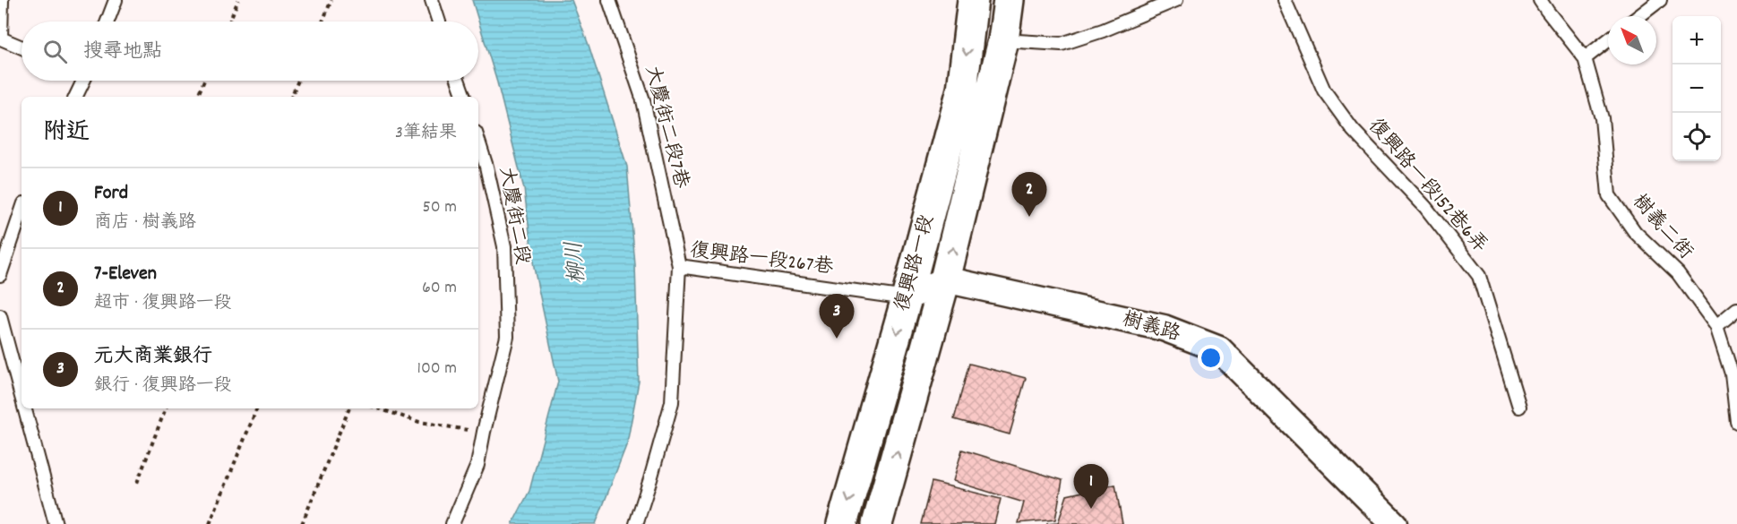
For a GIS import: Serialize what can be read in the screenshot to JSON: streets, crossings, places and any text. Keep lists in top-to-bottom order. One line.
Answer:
{"streets":{"main road":["復興路一段"],"street":["樹義路"],"lane":["大慶街二段7巷","復興路一段152巷6弄","大慶街二段","樹義二街","復興路一段267巷"]},"crossings":[["大慶街二段7巷","復興路一段267巷"],["復興路一段267巷","復興路一段"],["復興路一段","樹義路"]],"water":["柳川"],"north":"top left","page":{"map_buttons":["+","−"],"search":"搜尋地點","heading":["附近","3筆結果"],"list":[{"mark":"1","name":"Ford","note":"商店 · 樹義路","value":"50 m"},{"mark":"2","name":"7-Eleven","note":"超市 · 復興路一段","value":"60 m"},{"mark":"3","name":"元大商業銀行","note":"銀行 · 復興路一段","value":"100 m"}],"pins":["2","3","1"]}}
